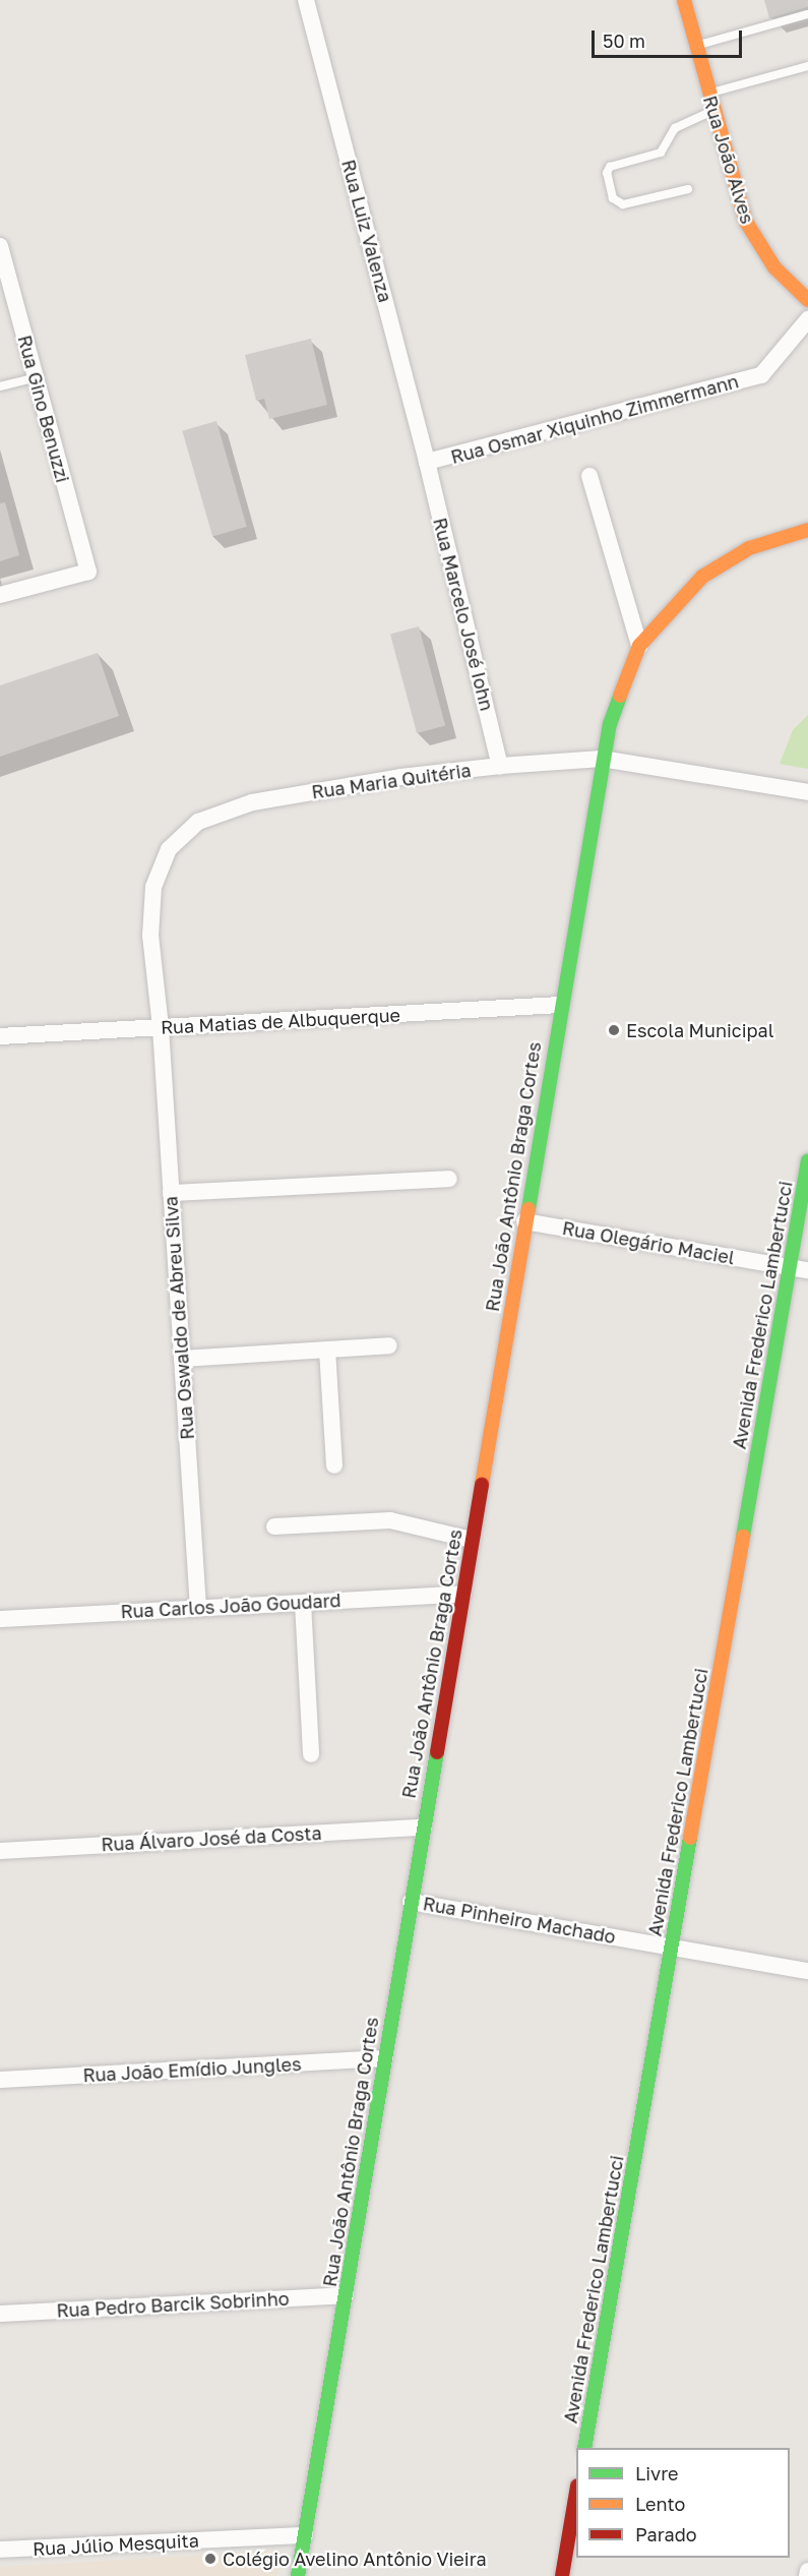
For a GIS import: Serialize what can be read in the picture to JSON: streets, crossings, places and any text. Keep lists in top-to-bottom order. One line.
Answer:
{"streets":{"street":["Rua João Alves","Rua Luiz Valenza","Rua Gino Benuzzi","Rua Osmar Xiquinho Zimmermann","Rua Marcelo José Iohn","Rua Maria Quitéria","Rua Matias de Albuquerque","Rua João Antônio Braga Cortes","Rua Olegário Maciel","Avenida Frederico Lambertucci","Rua Oswaldo de Abreu Silva","Rua Carlos João Goudard","Rua Álvaro José da Costa","Rua Pinheiro Machado","Rua João Emídio Jungles","Rua Pedro Barcik Sobrinho","Rua Júlio Mesquita"]},"crossings":[["Rua Luiz Valenza","Rua Osmar Xiquinho Zimmermann"],["Rua Luiz Valenza","Rua Marcelo José Iohn"],["Rua Osmar Xiquinho Zimmermann","Rua Marcelo José Iohn"],["Rua Marcelo José Iohn","Rua Maria Quitéria"],["Rua Maria Quitéria","Rua Matias de Albuquerque"],["Rua Maria Quitéria","Rua João Antônio Braga Cortes"],["Rua Maria Quitéria","Rua Oswaldo de Abreu Silva"],["Rua Matias de Albuquerque","Rua João Antônio Braga Cortes"],["Rua Matias de Albuquerque","Rua Oswaldo de Abreu Silva"],["Rua João Antônio Braga Cortes","Rua Olegário Maciel"],["Rua João Antônio Braga Cortes","Rua Carlos João Goudard"],["Rua João Antônio Braga Cortes","Rua Álvaro José da Costa"],["Rua João Antônio Braga Cortes","Rua Pinheiro Machado"],["Rua João Antônio Braga Cortes","Rua João Emídio Jungles"],["Rua João Antônio Braga Cortes","Rua Pedro Barcik Sobrinho"],["Rua João Antônio Braga Cortes","Rua Júlio Mesquita"],["Rua Olegário Maciel","Avenida Frederico Lambertucci"],["Avenida Frederico Lambertucci","Rua Pinheiro Machado"],["Rua Oswaldo de Abreu Silva","Rua Carlos João Goudard"]],"places":["Escola Municipal","Colégio Avelino Antônio Vieira"],"legend":["Livre","Lento","Parado"],"scale_bar":"50 m"}
